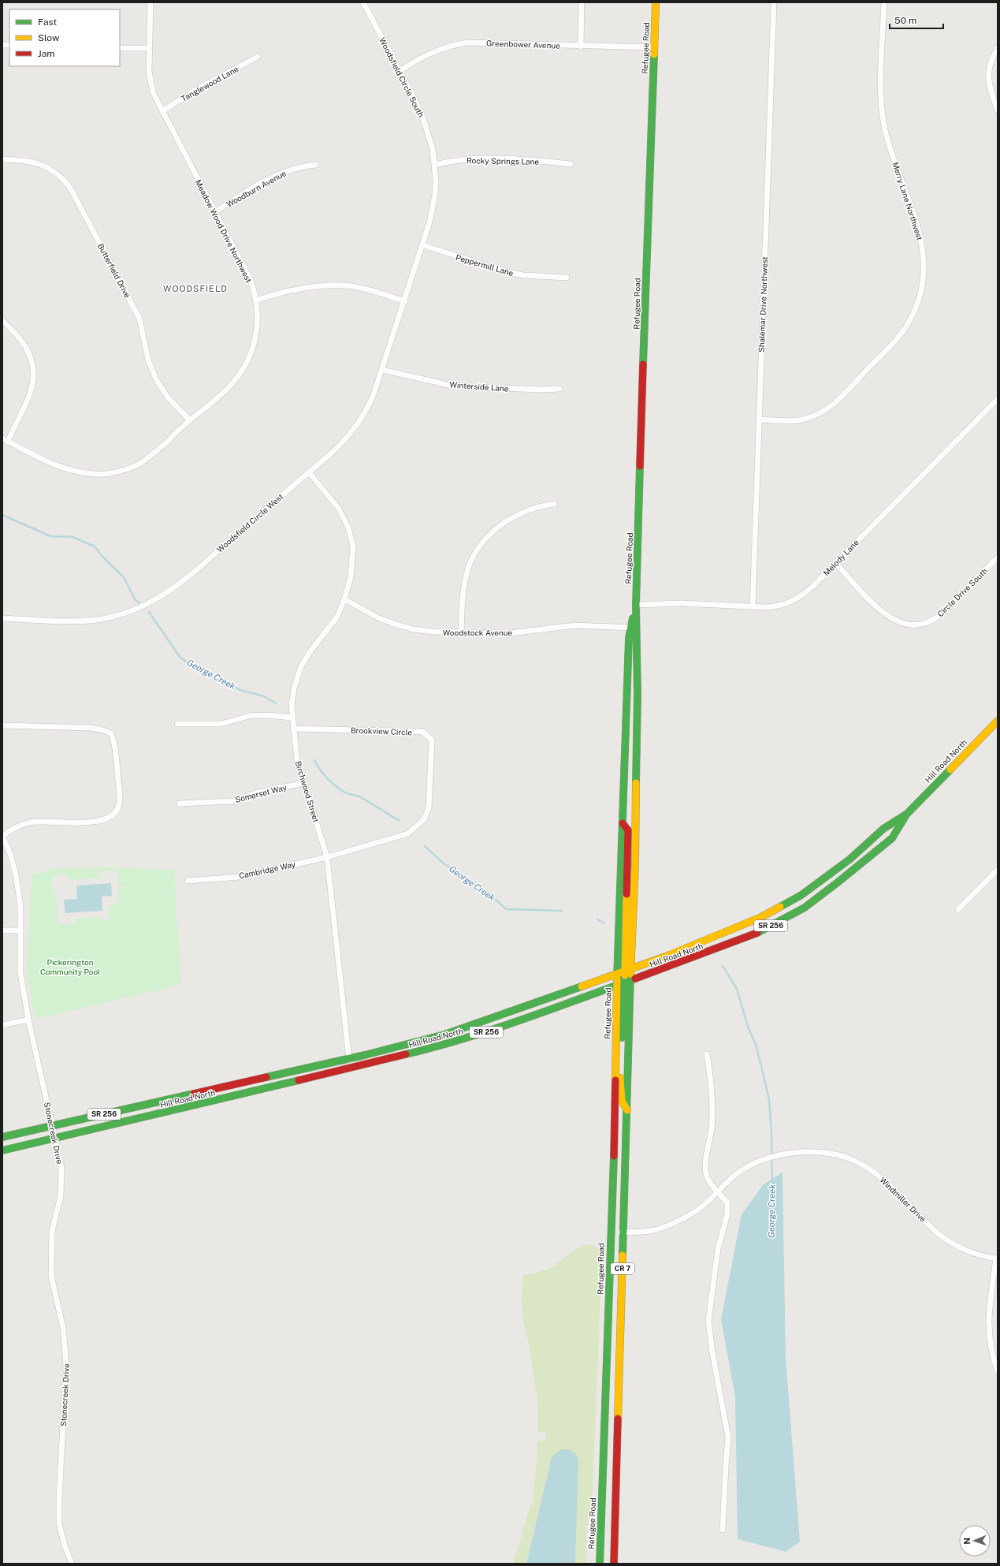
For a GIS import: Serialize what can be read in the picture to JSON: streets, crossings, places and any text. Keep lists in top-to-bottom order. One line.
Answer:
{"streets":{"main road":["Refugee Road","Hill Road North","SR 256","CR 7"],"street":["Greenbower Avenue","Woodsfield Circle South","Tanglewood Lane","Rocky Springs Lane","Woodburn Avenue","Merry Lane Northwest","Meadow Wood Drive Northwest","Peppermill Lane","Butterfield Drive","Shalemar Drive Northwest","Winterside Lane","Woodsfield Circle West","Melody Lane","Circle Drive South","Woodstock Avenue","Brookview Circle","Birchwood Street","Somerset Way","Cambridge Way","Stonecreek Drive","Windmiller Drive"]},"crossings":[["Greenbower Avenue","Refugee Road"],["Greenbower Avenue","Woodsfield Circle South"],["Refugee Road","Melody Lane"],["Refugee Road","Woodstock Avenue"],["Refugee Road","Hill Road North"],["Refugee Road","Windmiller Drive"],["Woodsfield Circle South","Rocky Springs Lane"],["Woodsfield Circle South","Peppermill Lane"],["Woodsfield Circle South","Woodsfield Circle West"],["Tanglewood Lane","Meadow Wood Drive Northwest"],["Woodburn Avenue","Meadow Wood Drive Northwest"],["Merry Lane Northwest","Shalemar Drive Northwest"],["Meadow Wood Drive Northwest","Butterfield Drive"],["Shalemar Drive Northwest","Melody Lane"],["Winterside Lane","Woodsfield Circle West"],["Woodsfield Circle West","Birchwood Street"],["Melody Lane","Circle Drive South"],["Woodstock Avenue","Birchwood Street"],["Brookview Circle","Birchwood Street"],["Brookview Circle","Cambridge Way"],["Hill Road North","Birchwood Street"],["Hill Road North","Stonecreek Drive"],["Birchwood Street","Somerset Way"],["Birchwood Street","Cambridge Way"]],"districts":["WOODSFIELD"],"water":["George Creek"],"parks":["Pickerington Community Pool"],"legend":["Fast","Slow","Jam"],"scale_bar":"50 m","north":"left"}
